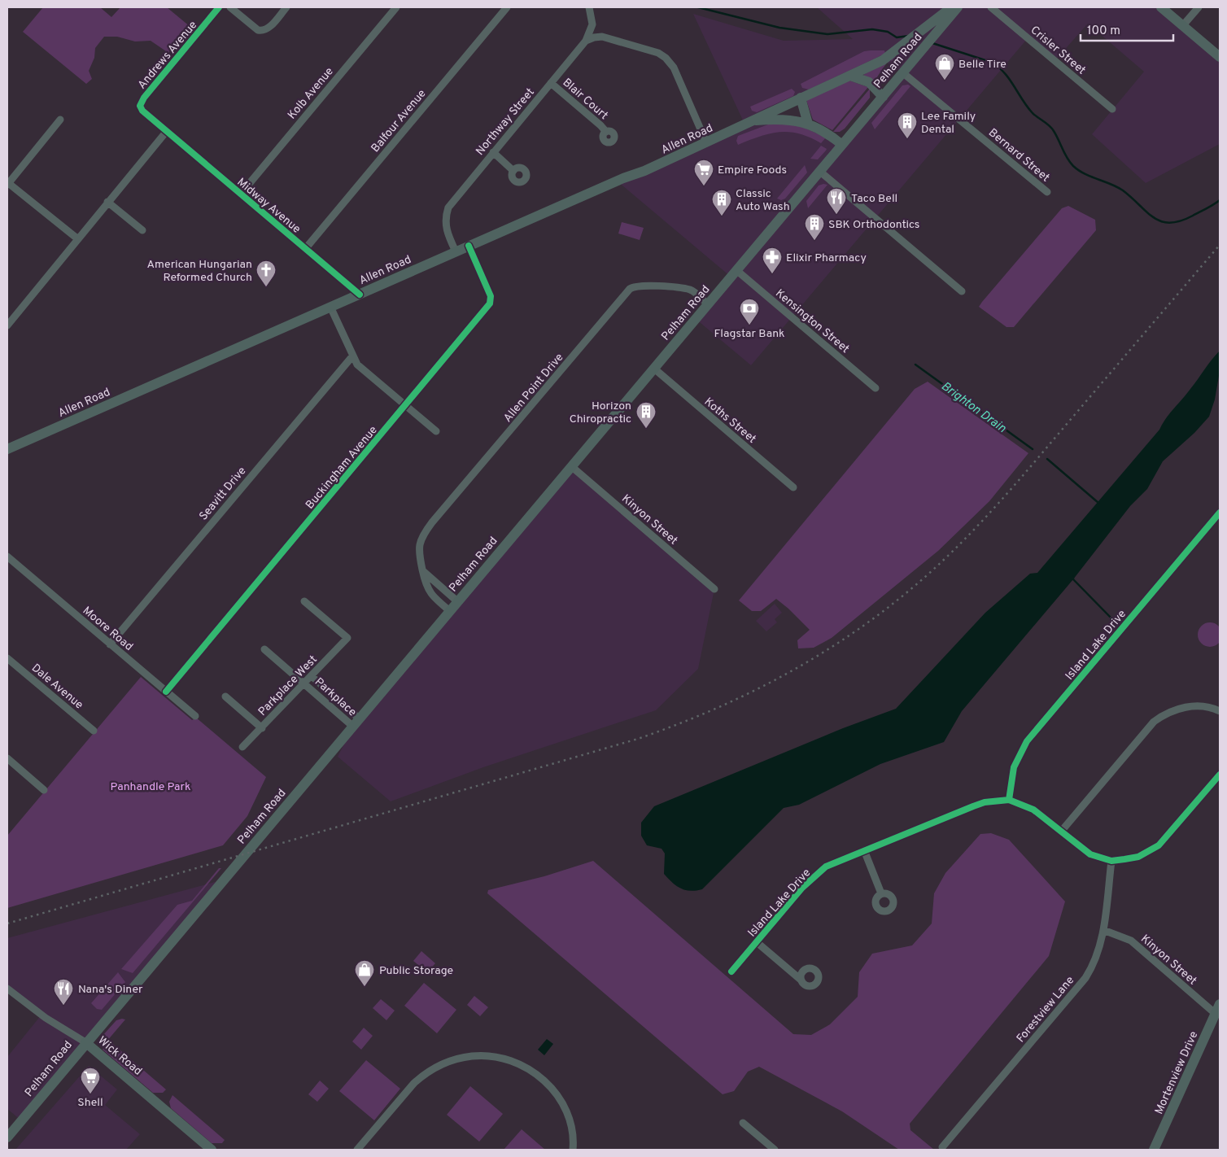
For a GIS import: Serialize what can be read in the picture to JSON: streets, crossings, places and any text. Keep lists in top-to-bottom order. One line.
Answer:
{"streets":{"main road":["Pelham Road","Allen Road","Wick Road","Mortenview Drive"],"street":["Crisler Street","Andrews Avenue","Kolb Avenue","Blair Court","Balfour Avenue","Northway Street","Bernard Street","Midway Avenue","Kensington Street","Allen Point Drive","Koths Street","Buckingham Avenue","Seavitt Drive","Kinyon Street","Moore Road","Island Lake Drive","Parkplace West","Dale Avenue","Parkplace","Forestview Lane"]},"crossings":[["Andrews Avenue","Midway Avenue"],["Pelham Road","Allen Road"],["Pelham Road","Bernard Street"],["Pelham Road","Kensington Street"],["Pelham Road","Allen Point Drive"],["Pelham Road","Koths Street"],["Pelham Road","Kinyon Street"],["Pelham Road","Parkplace"],["Pelham Road","Wick Road"],["Kolb Avenue","Midway Avenue"],["Blair Court","Northway Street"],["Balfour Avenue","Midway Avenue"],["Northway Street","Allen Road"],["Allen Road","Midway Avenue"],["Allen Road","Buckingham Avenue"],["Buckingham Avenue","Moore Road"],["Seavitt Drive","Moore Road"],["Kinyon Street","Forestview Lane"],["Kinyon Street","Mortenview Drive"],["Island Lake Drive","Forestview Lane"],["Parkplace West","Parkplace"]],"water":["Brighton Drain"],"parks":["Panhandle Park"],"places":{"shop":["Belle Tire","Public Storage"],"building":["Lee Family Dental","Classic Auto Wash","SBK Orthodontics","Horizon Chiropractic"],"supermarket":["Empire Foods","Shell"],"restaurant":["Taco Bell","Nana's Diner"],"pharmacy":["Elixir Pharmacy"],"church":["American Hungarian Reformed Church"],"bank":["Flagstar Bank"]},"scale_bar":"100 m"}
